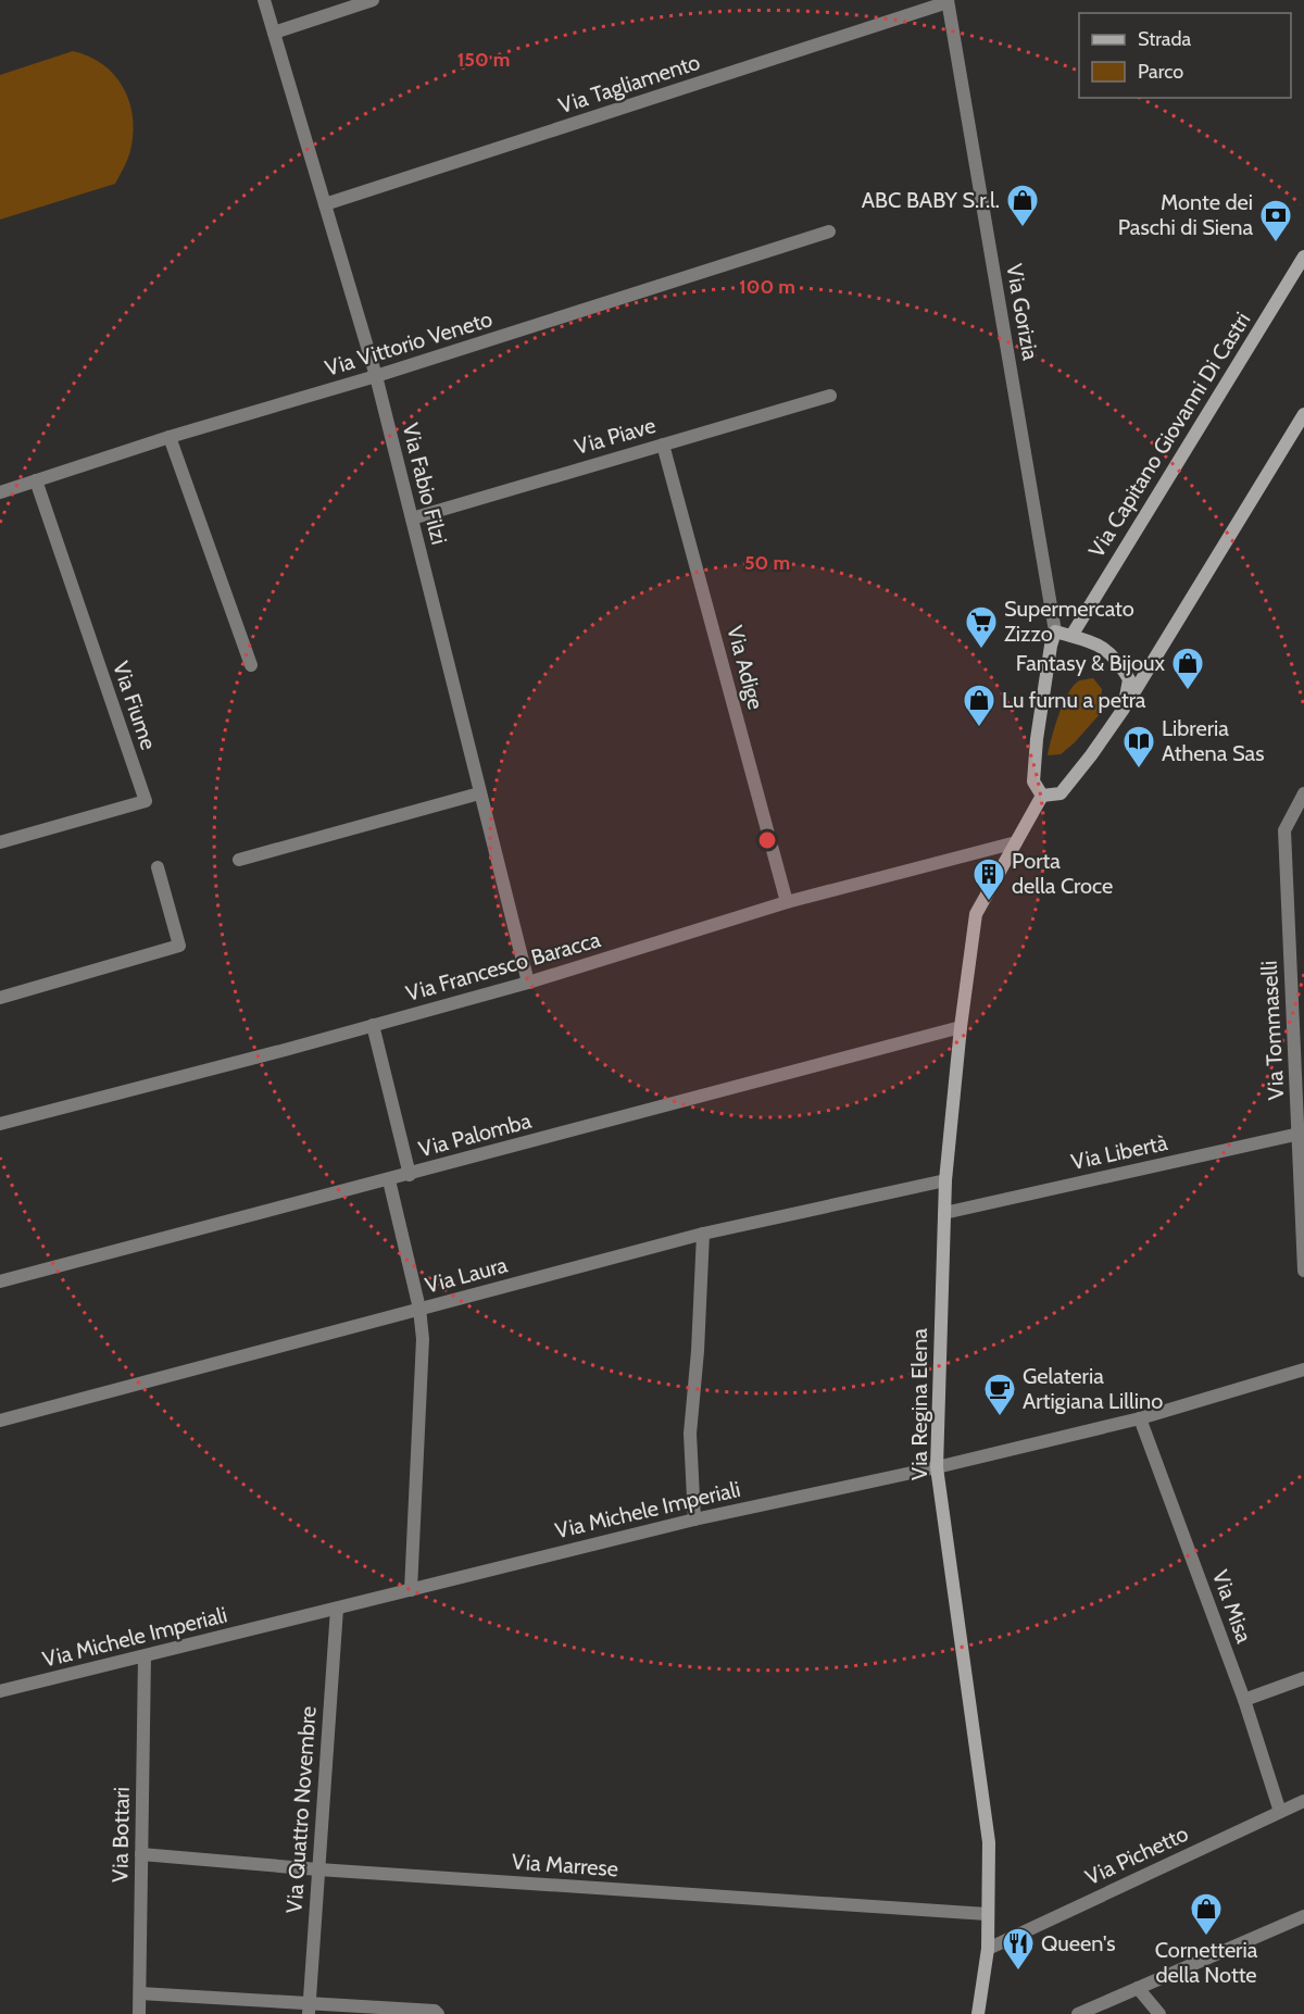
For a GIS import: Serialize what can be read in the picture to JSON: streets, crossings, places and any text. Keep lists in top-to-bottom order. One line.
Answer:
{"streets":{"street":["Via Tagliamento","Via Gorizia","Via Vittorio Veneto","Via Capitano Giovanni Di Castri","Via Piave","Via Fabio Filzi","Via Adige","Via Fiume","Via Francesco Baracca","Via Tommaselli","Via Palomba","Via Libertà","Via Laura","Via Regina Elena","Via Michele Imperiali","Via Misa","Via Quattro Novembre","Via Bottari","Via Pichetto","Via Marrese"]},"crossings":[["Via Tagliamento","Via Gorizia"],["Via Tagliamento","Via Fabio Filzi"],["Via Vittorio Veneto","Via Fabio Filzi"],["Via Vittorio Veneto","Via Fiume"],["Via Piave","Via Fabio Filzi"],["Via Piave","Via Adige"],["Via Fabio Filzi","Via Francesco Baracca"],["Via Adige","Via Francesco Baracca"],["Via Francesco Baracca","Via Regina Elena"],["Via Tommaselli","Via Libertà"],["Via Palomba","Via Regina Elena"],["Via Libertà","Via Regina Elena"],["Via Laura","Via Regina Elena"],["Via Regina Elena","Via Michele Imperiali"],["Via Regina Elena","Via Pichetto"],["Via Regina Elena","Via Marrese"],["Via Michele Imperiali","Via Misa"],["Via Michele Imperiali","Via Quattro Novembre"],["Via Michele Imperiali","Via Bottari"],["Via Misa","Via Pichetto"],["Via Quattro Novembre","Via Marrese"],["Via Bottari","Via Marrese"]],"places":{"shop":["ABC BABY S.r.l.","Fantasy & Bijoux","Lu furnu a petra","Cornetteria della Notte"],"bank":["Monte dei Paschi di Siena"],"supermarket":["Supermercato Zizzo"],"library":["Libreria Athena Sas"],"building":["Porta della Croce"],"cafe":["Gelateria Artigiana Lillino"],"restaurant":["Queen's"]},"legend":["Strada","Parco"],"rings":["150 m","100 m","50 m"]}
